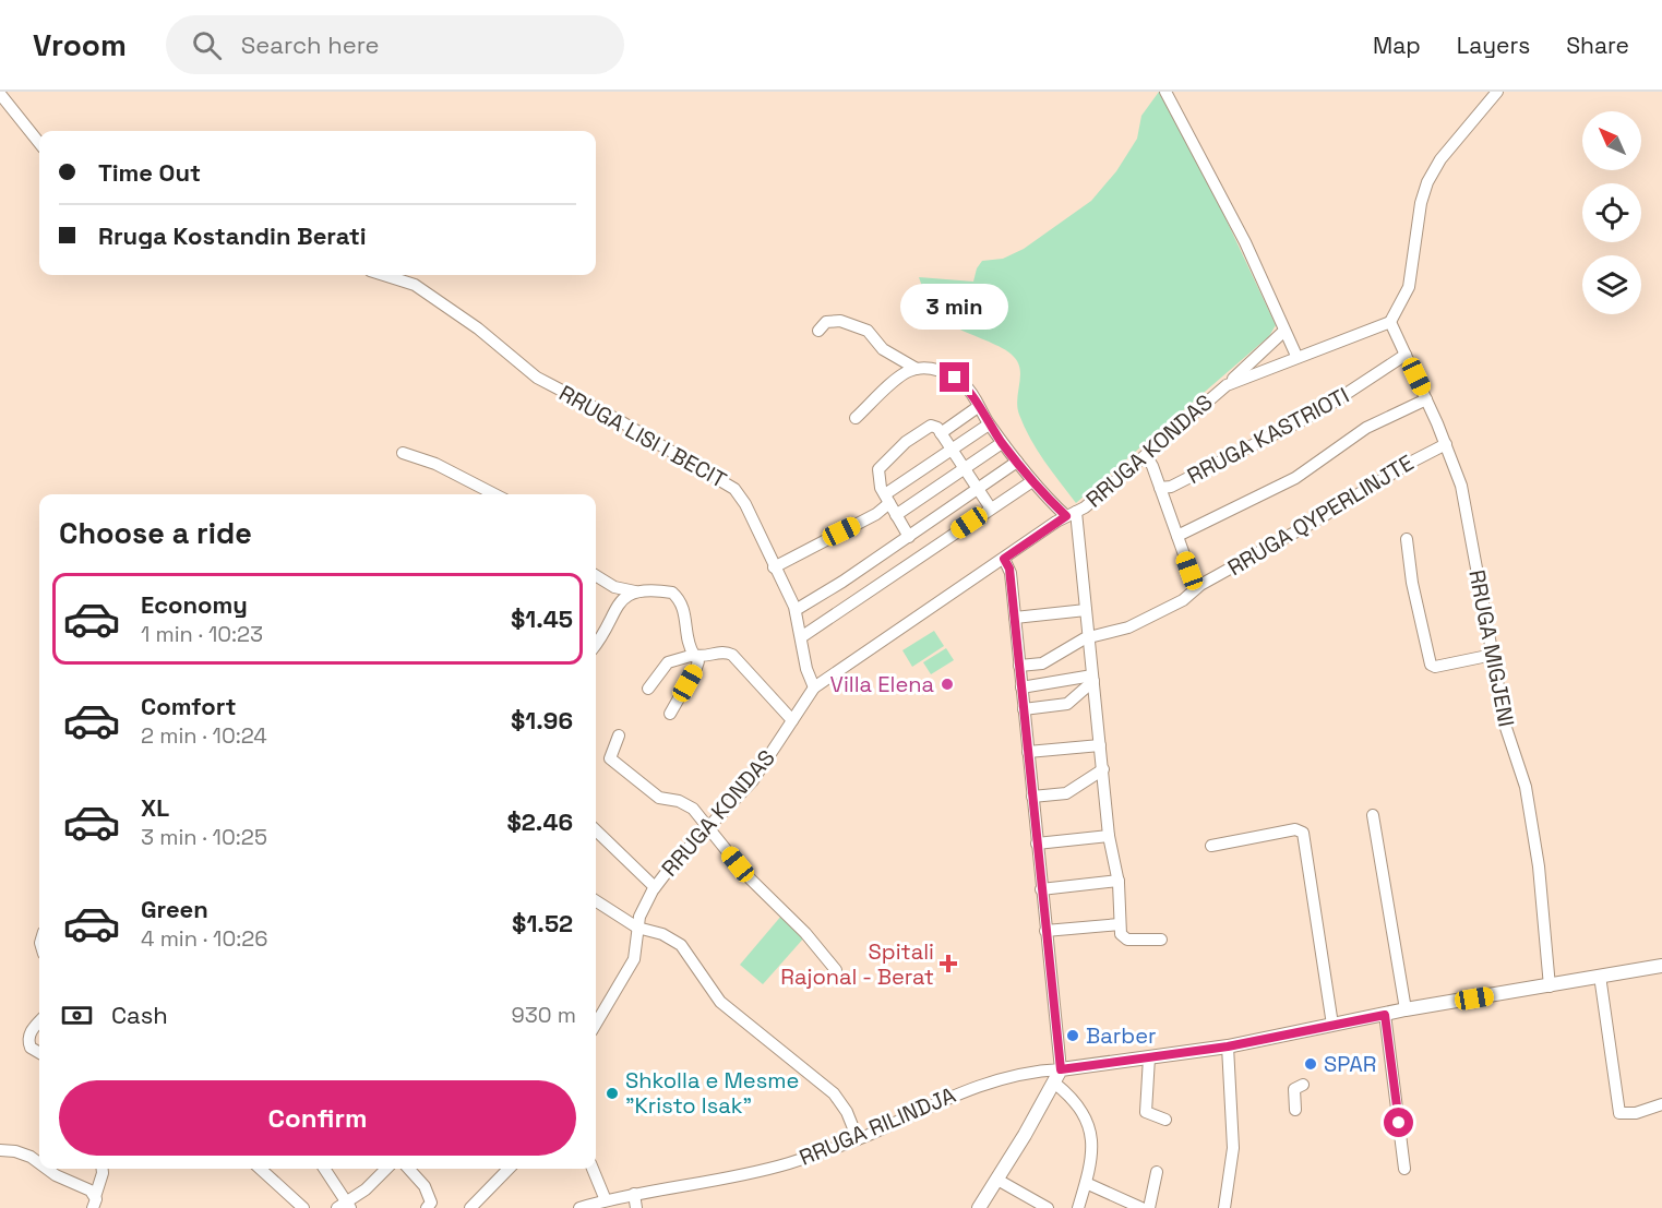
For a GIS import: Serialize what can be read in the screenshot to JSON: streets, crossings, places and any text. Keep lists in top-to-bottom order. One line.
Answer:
{"streets":{"street":["RRUGA KASTRIOTI","RRUGA LISI I BECIT","RRUGA KONDAS","RRUGA QYPERLINJTE","RRUGA MIGJENI","RRUGA RILINDJA"]},"crossings":[["RRUGA KASTRIOTI","RRUGA MIGJENI"],["RRUGA LISI I BECIT","RRUGA KONDAS"],["RRUGA KONDAS","RRUGA MIGJENI"],["RRUGA QYPERLINJTE","RRUGA MIGJENI"]],"places":{"other":["Villa Elena","Barber","SPAR","Shkolla e Mesme \"Kristo Isak\""],"health":["Spitali Rajonal - Berat"]},"north":"top left","page":{"header":"Vroom","search":"Search here","nav":["Map","Layers","Share"],"banner":["Time Out","Rruga Kostandin Berati"],"bubble":"3 min","heading":"Choose a ride","list":[{"name":"Economy","note":"1 min · 10:23","value":"$1.45"},{"name":"Comfort","note":"2 min · 10:24","value":"$1.96"},{"name":"XL","note":"3 min · 10:25","value":"$2.46"},{"name":"Green","note":"4 min · 10:26","value":"$1.52"}],"pay":["Cash","930 m"],"buttons":"Confirm"}}
